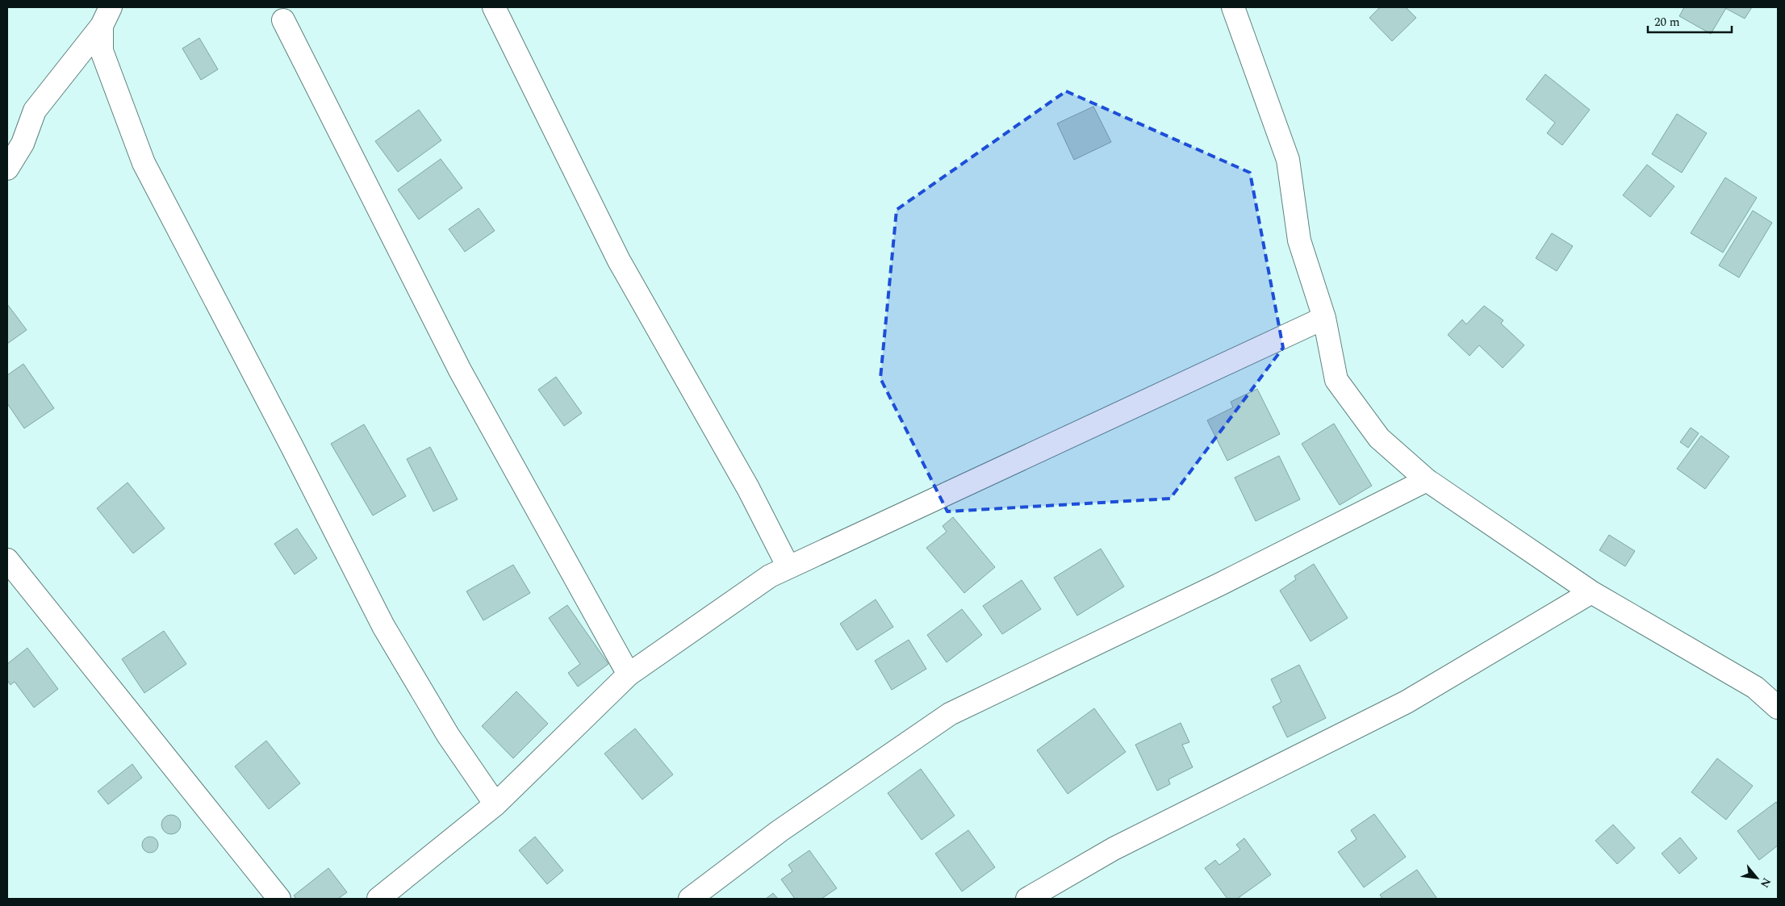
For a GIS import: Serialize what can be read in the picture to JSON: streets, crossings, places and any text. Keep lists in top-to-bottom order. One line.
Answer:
{"scale_bar":"20 m","north":"bottom right"}
